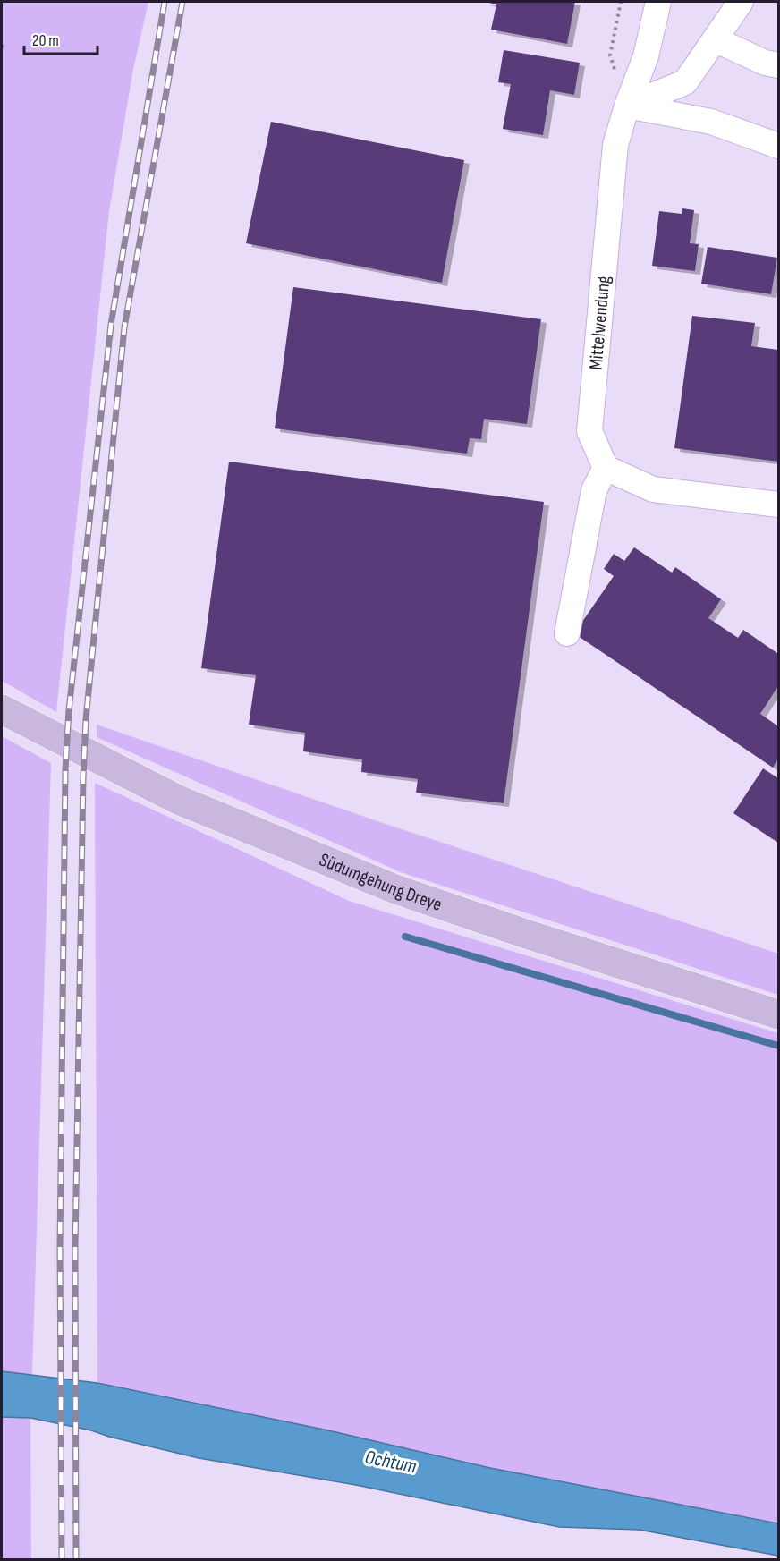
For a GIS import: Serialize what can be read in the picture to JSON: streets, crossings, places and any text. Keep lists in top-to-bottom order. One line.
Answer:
{"streets":{"main road":["Südumgehung Dreye"],"street":["Mittelwendung"]},"water":["Ochtum"],"scale_bar":"20 m"}
